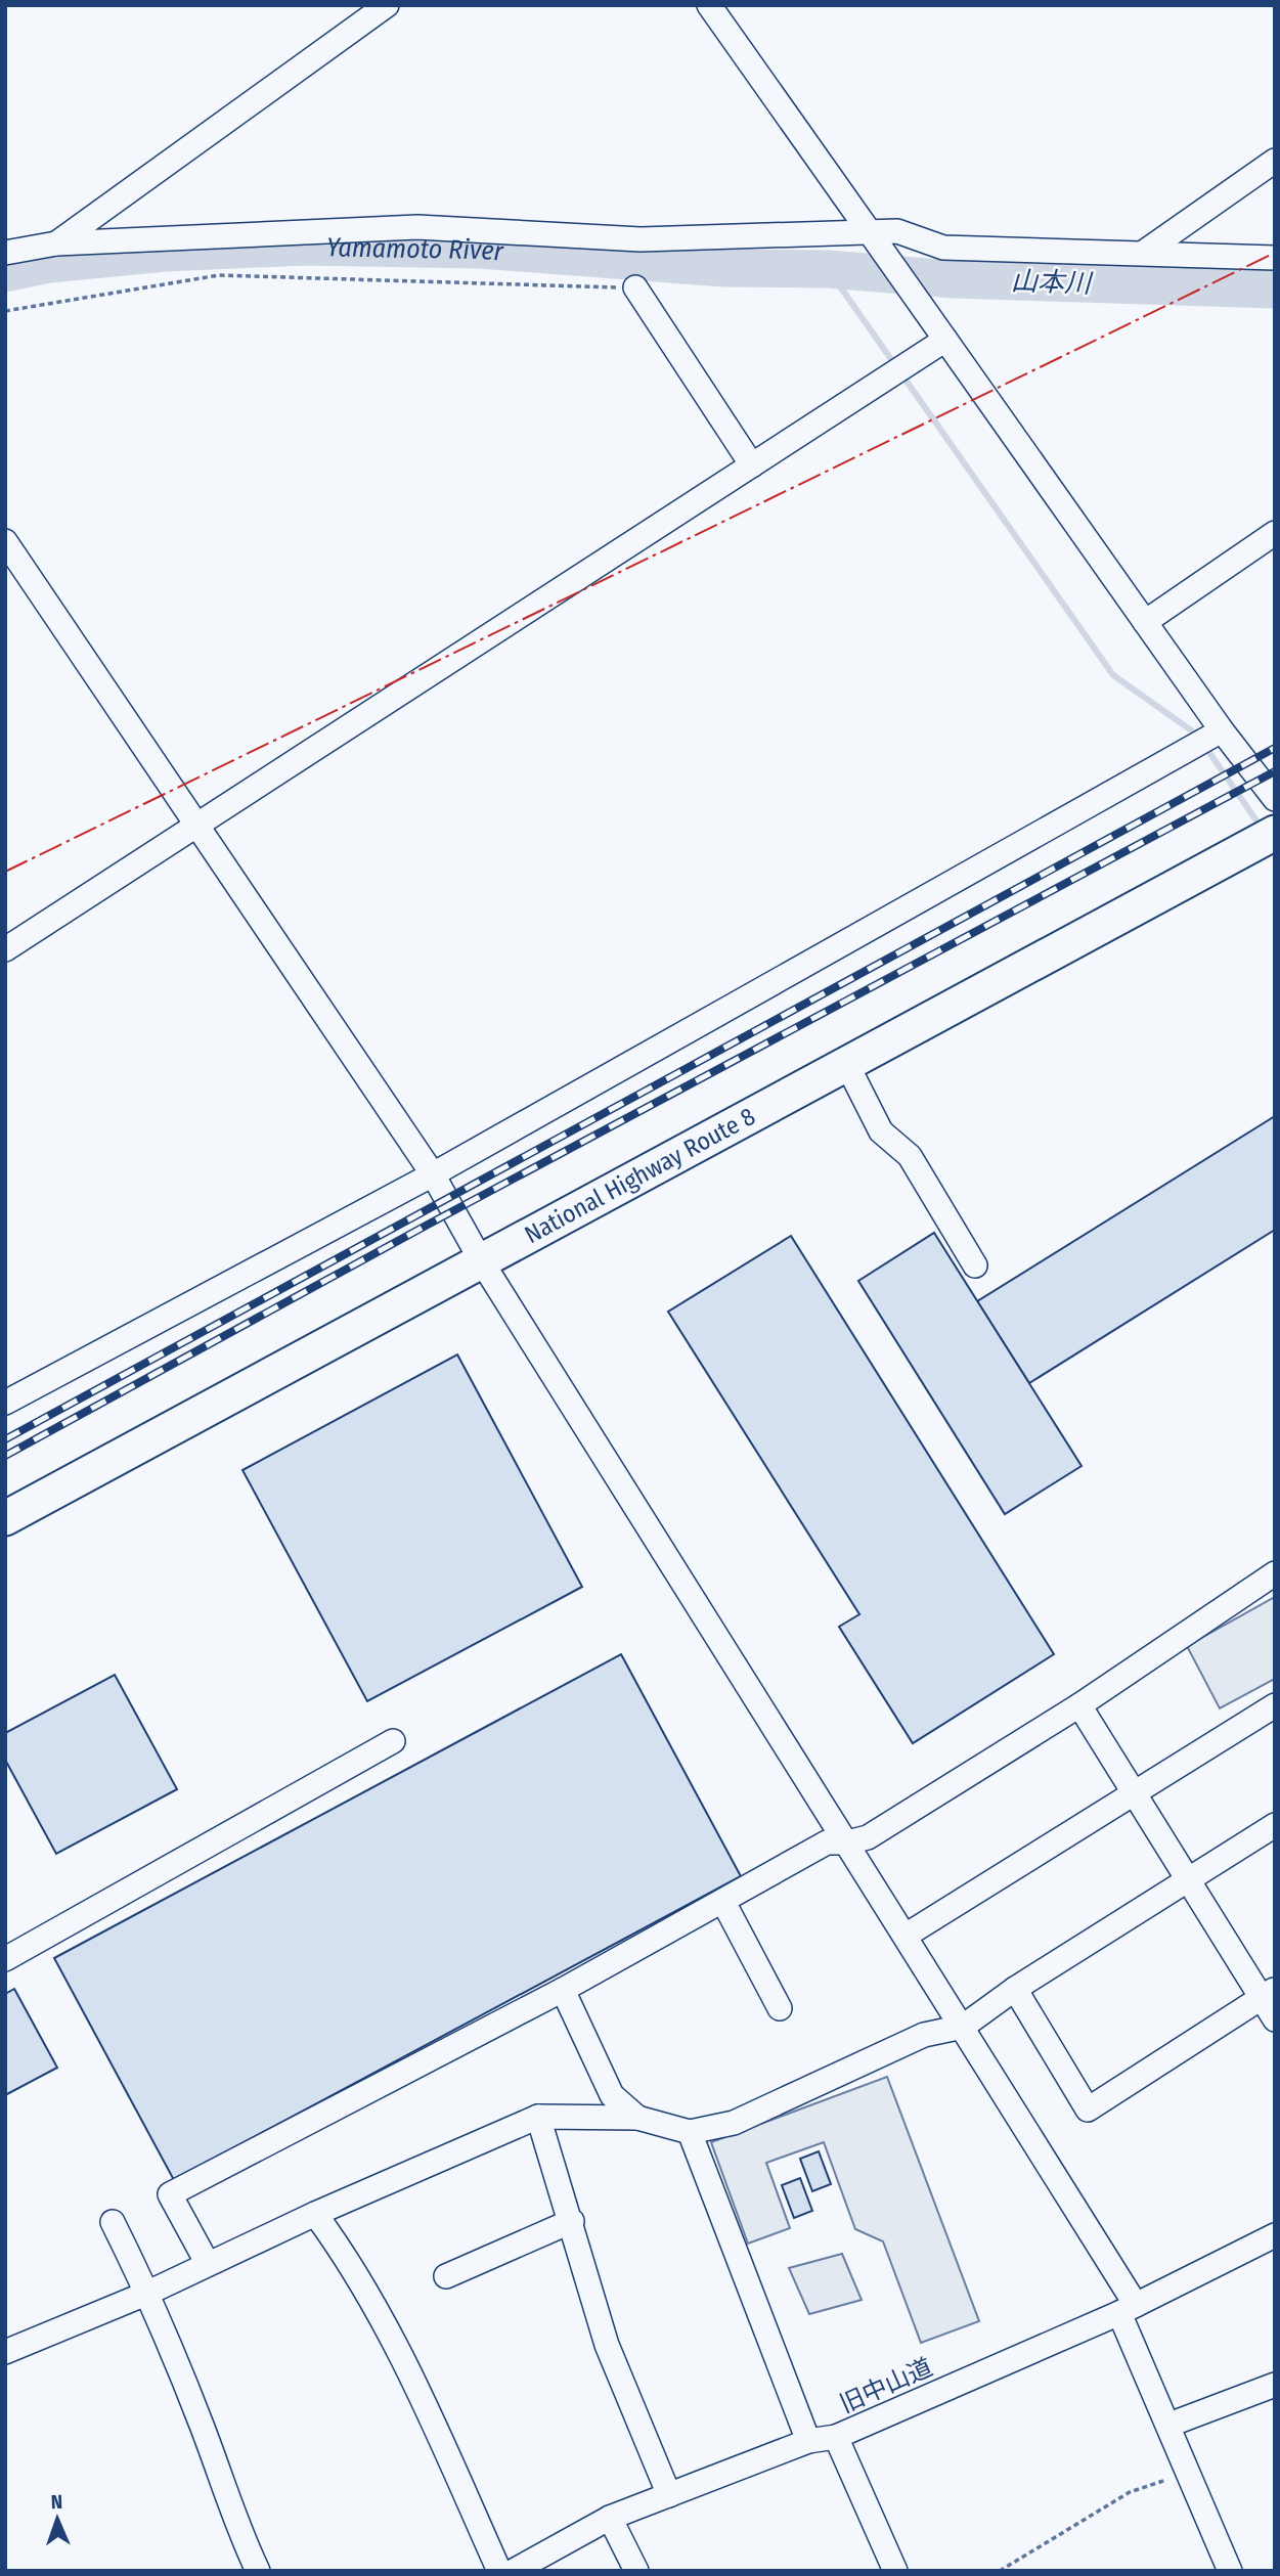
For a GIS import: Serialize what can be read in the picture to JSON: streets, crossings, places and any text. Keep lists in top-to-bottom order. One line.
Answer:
{"streets":{"highway":["National Highway Route 8"],"street":["旧中山道"]},"water":["Yamamoto River","山本川"],"north":"top"}
